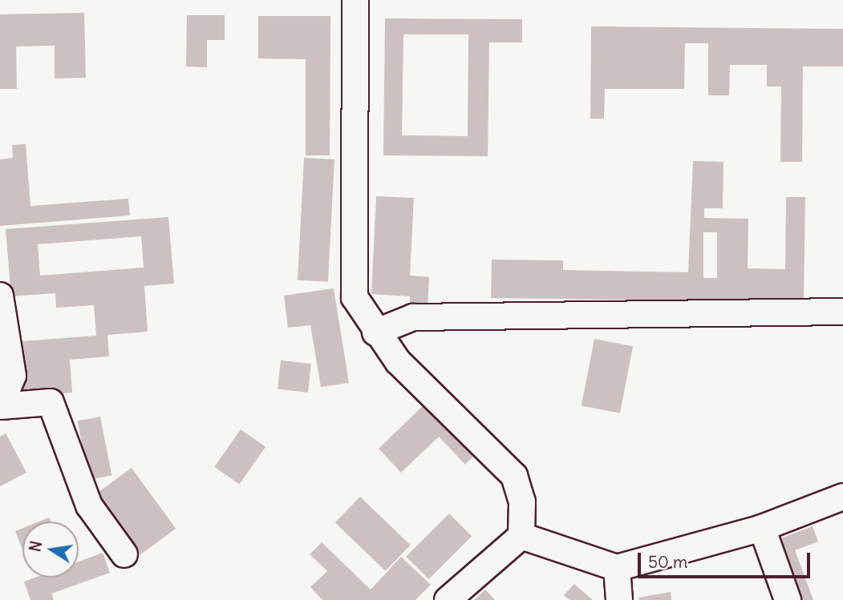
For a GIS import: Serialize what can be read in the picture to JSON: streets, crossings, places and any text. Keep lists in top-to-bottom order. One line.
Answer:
{"scale_bar":"50 m","north":"left"}
